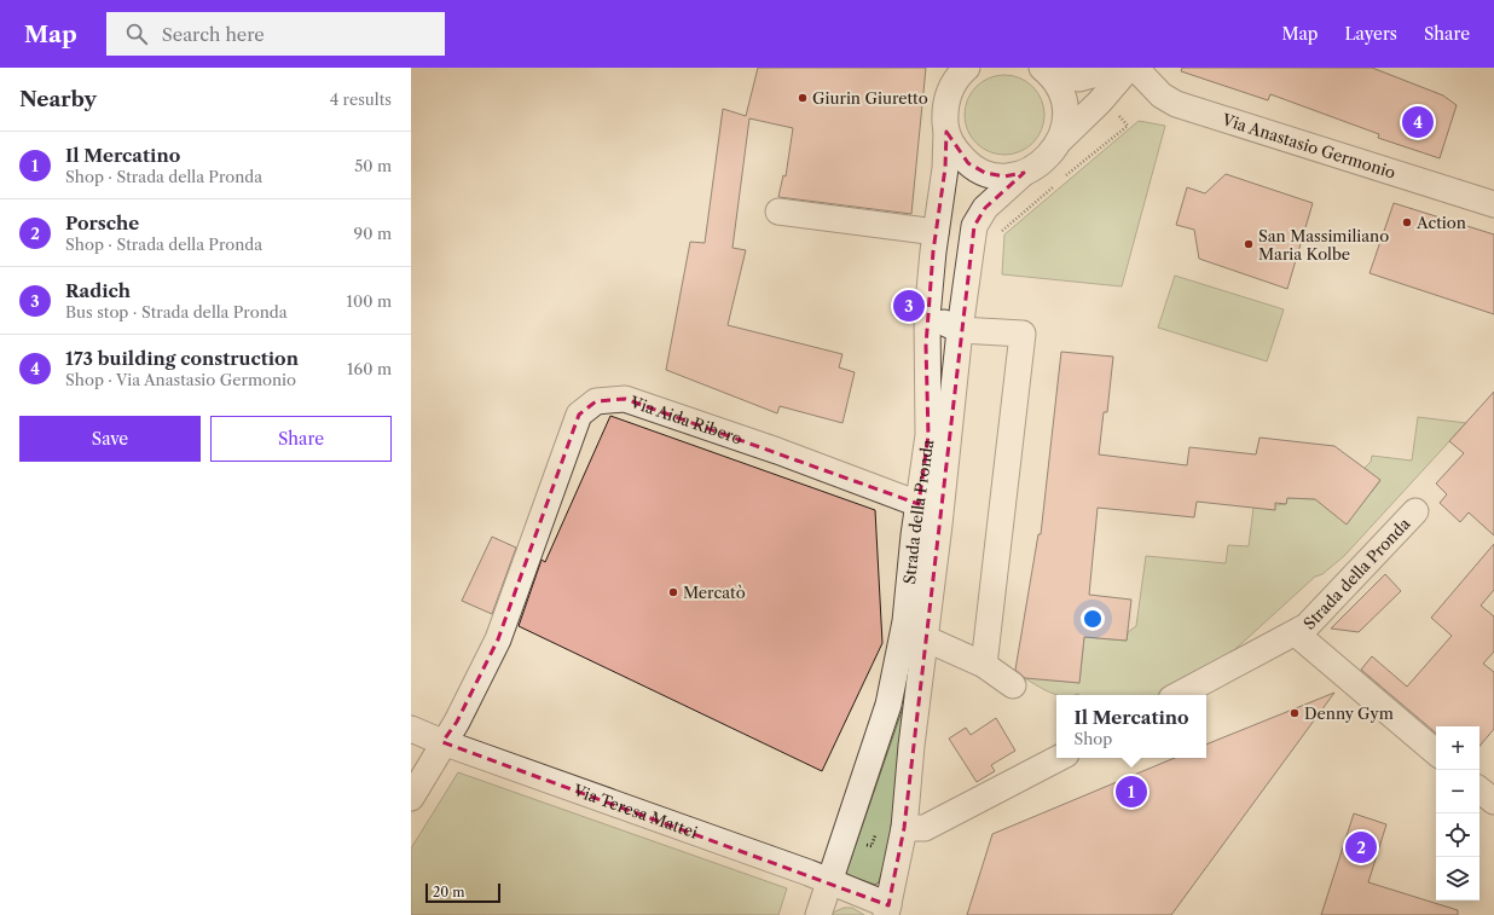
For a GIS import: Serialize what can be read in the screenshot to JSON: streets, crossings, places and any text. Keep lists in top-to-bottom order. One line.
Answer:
{"streets":{"street":["Via Anastasio Germonio","Via Aida Ribero","Strada della Pronda","Via Teresa Mattei"]},"crossings":[["Via Aida Ribero","Strada della Pronda"],["Via Aida Ribero","Via Teresa Mattei"],["Strada della Pronda","Via Teresa Mattei"]],"places":["Giurin Giuretto","Action","San Massimiliano Maria Kolbe","Mercatò","Denny Gym"],"scale_bar":"20 m","page":{"header":"Map","search":"Search here","nav":["Map","Layers","Share"],"heading":["Nearby","4 results"],"pins":["4","3","1","2"],"list":[{"mark":"1","name":"Il Mercatino","note":"Shop · Strada della Pronda","value":"50 m"},{"mark":"2","name":"Porsche","note":"Shop · Strada della Pronda","value":"90 m"},{"mark":"3","name":"Radich","note":"Bus stop · Strada della Pronda","value":"100 m"},{"mark":"4","name":"173 building construction","note":"Shop · Via Anastasio Germonio","value":"160 m"}],"buttons":["Save","Share"],"popup":["Il Mercatino","Shop"],"map_buttons":["+","−"],"scale":"20 m"}}
